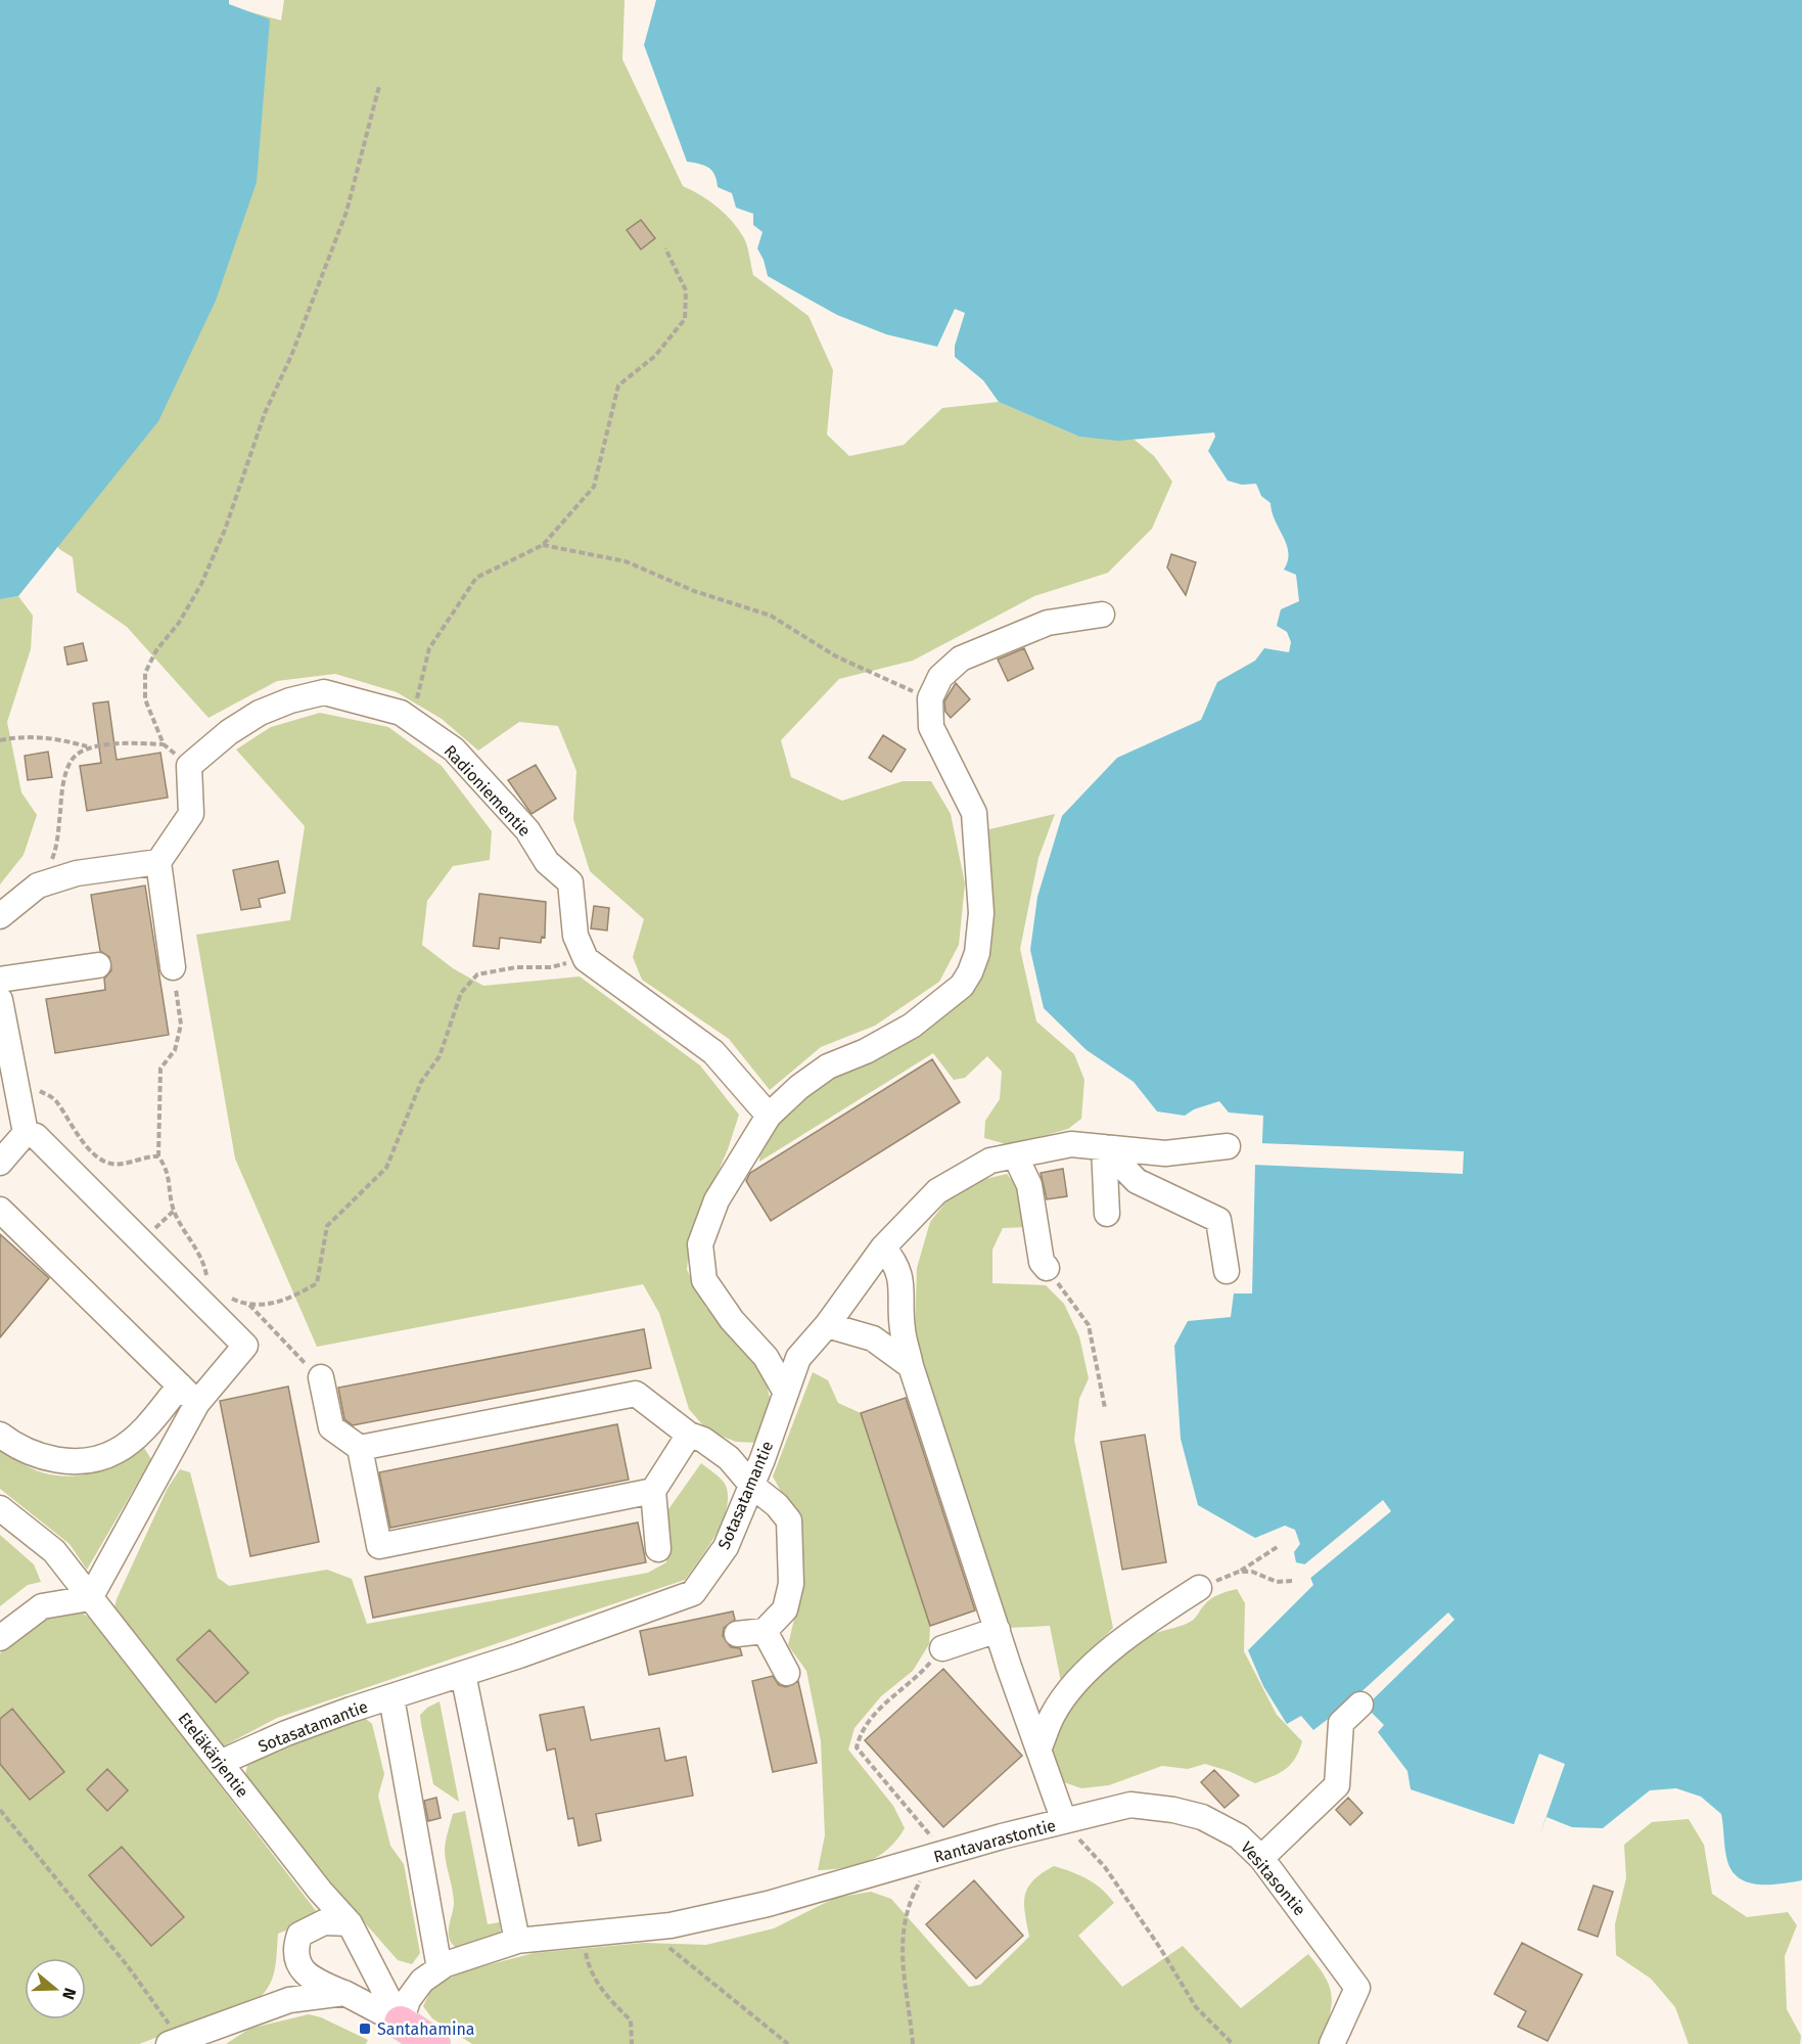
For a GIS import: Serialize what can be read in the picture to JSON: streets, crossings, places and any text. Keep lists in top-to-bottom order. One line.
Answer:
{"streets":{"street":["Radioniementie","Sotasatamantie","Eteläkärjentie","Rantavarastontie","Vesitasontie"]},"crossings":[["Sotasatamantie","Eteläkärjentie"],["Sotasatamantie","Rantavarastontie"],["Eteläkärjentie","Rantavarastontie"],["Rantavarastontie","Vesitasontie"]],"places":{"transit":["Santahamina"]},"north":"right"}
